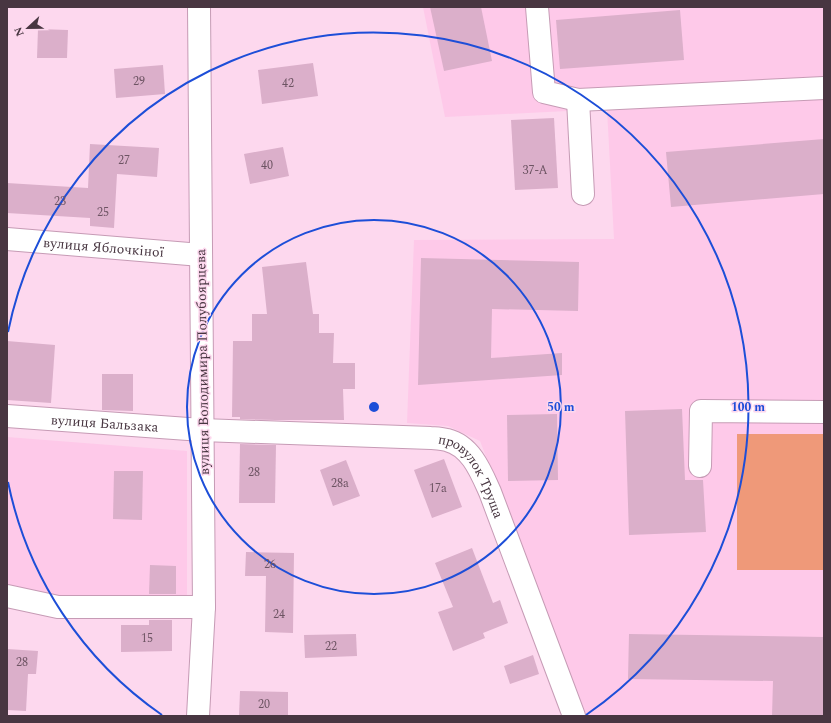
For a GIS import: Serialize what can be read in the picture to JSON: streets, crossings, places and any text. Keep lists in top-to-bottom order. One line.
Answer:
{"streets":{"street":["вулиця Яблочкіної","вулиця Володимира Полубоярцева","вулиця Бальзака","провулок Труща"]},"crossings":[["вулиця Яблочкіної","вулиця Володимира Полубоярцева"],["вулиця Володимира Полубоярцева","вулиця Бальзака"],["вулиця Володимира Полубоярцева","провулок Труща"],["вулиця Бальзака","провулок Труща"]],"house_numbers":["29","42","27","40","37-А","23","25","28","28а","17а","26","24","15","22","28","20"],"north":"left","rings":["50 m","100 m"]}
